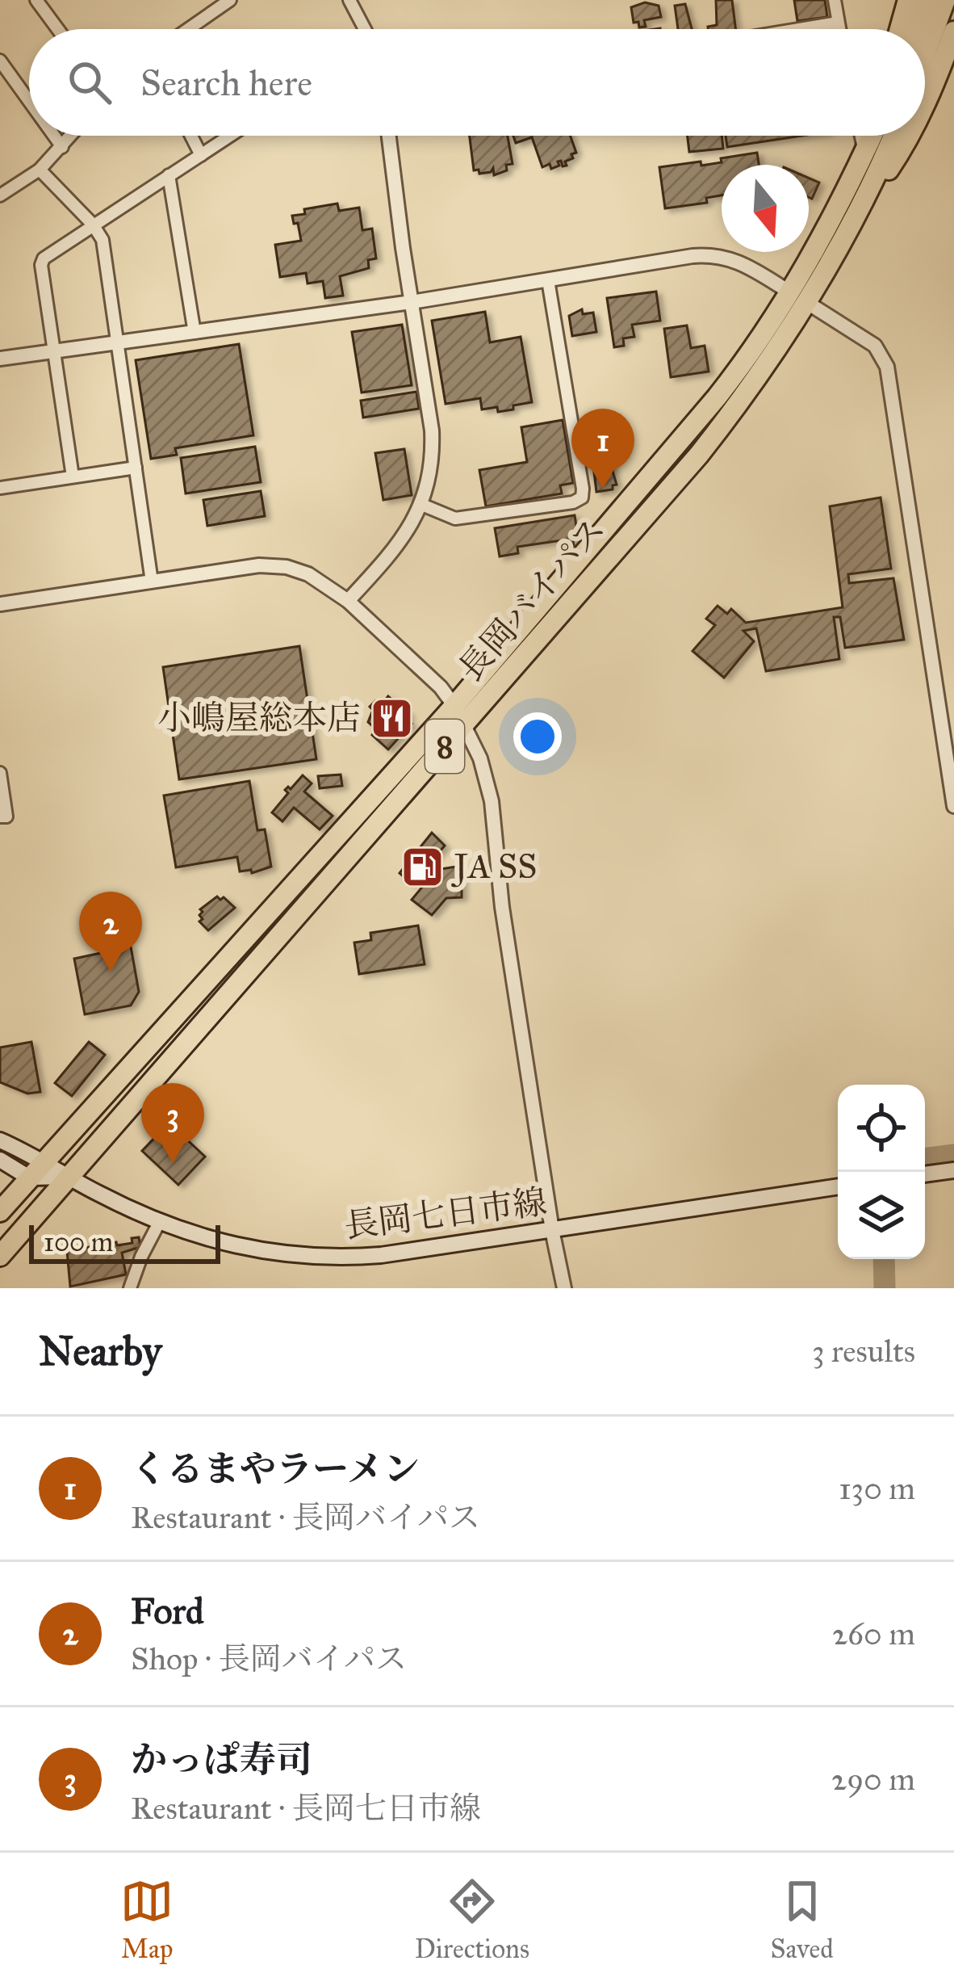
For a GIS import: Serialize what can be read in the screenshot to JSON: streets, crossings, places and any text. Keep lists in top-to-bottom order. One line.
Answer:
{"streets":{"highway":["長岡バイパス","8"],"main road":["長岡七日市線"]},"crossings":[["長岡バイパス","長岡七日市線"]],"places":{"restaurant":["小嶋屋総本店"],"fuel station":["JA SS"]},"scale_bar":"100 m","north":"bottom","page":{"search":"Search here","pins":["1","2","3"],"scale":"100 m","heading":["Nearby","3 results"],"list":[{"mark":"1","name":"くるまやラーメン","note":"Restaurant · 長岡バイパス","value":"130 m"},{"mark":"2","name":"Ford","note":"Shop · 長岡バイパス","value":"260 m"},{"mark":"3","name":"かっぱ寿司","note":"Restaurant · 長岡七日市線","value":"290 m"}],"nav":["Map","Directions","Saved"]}}
